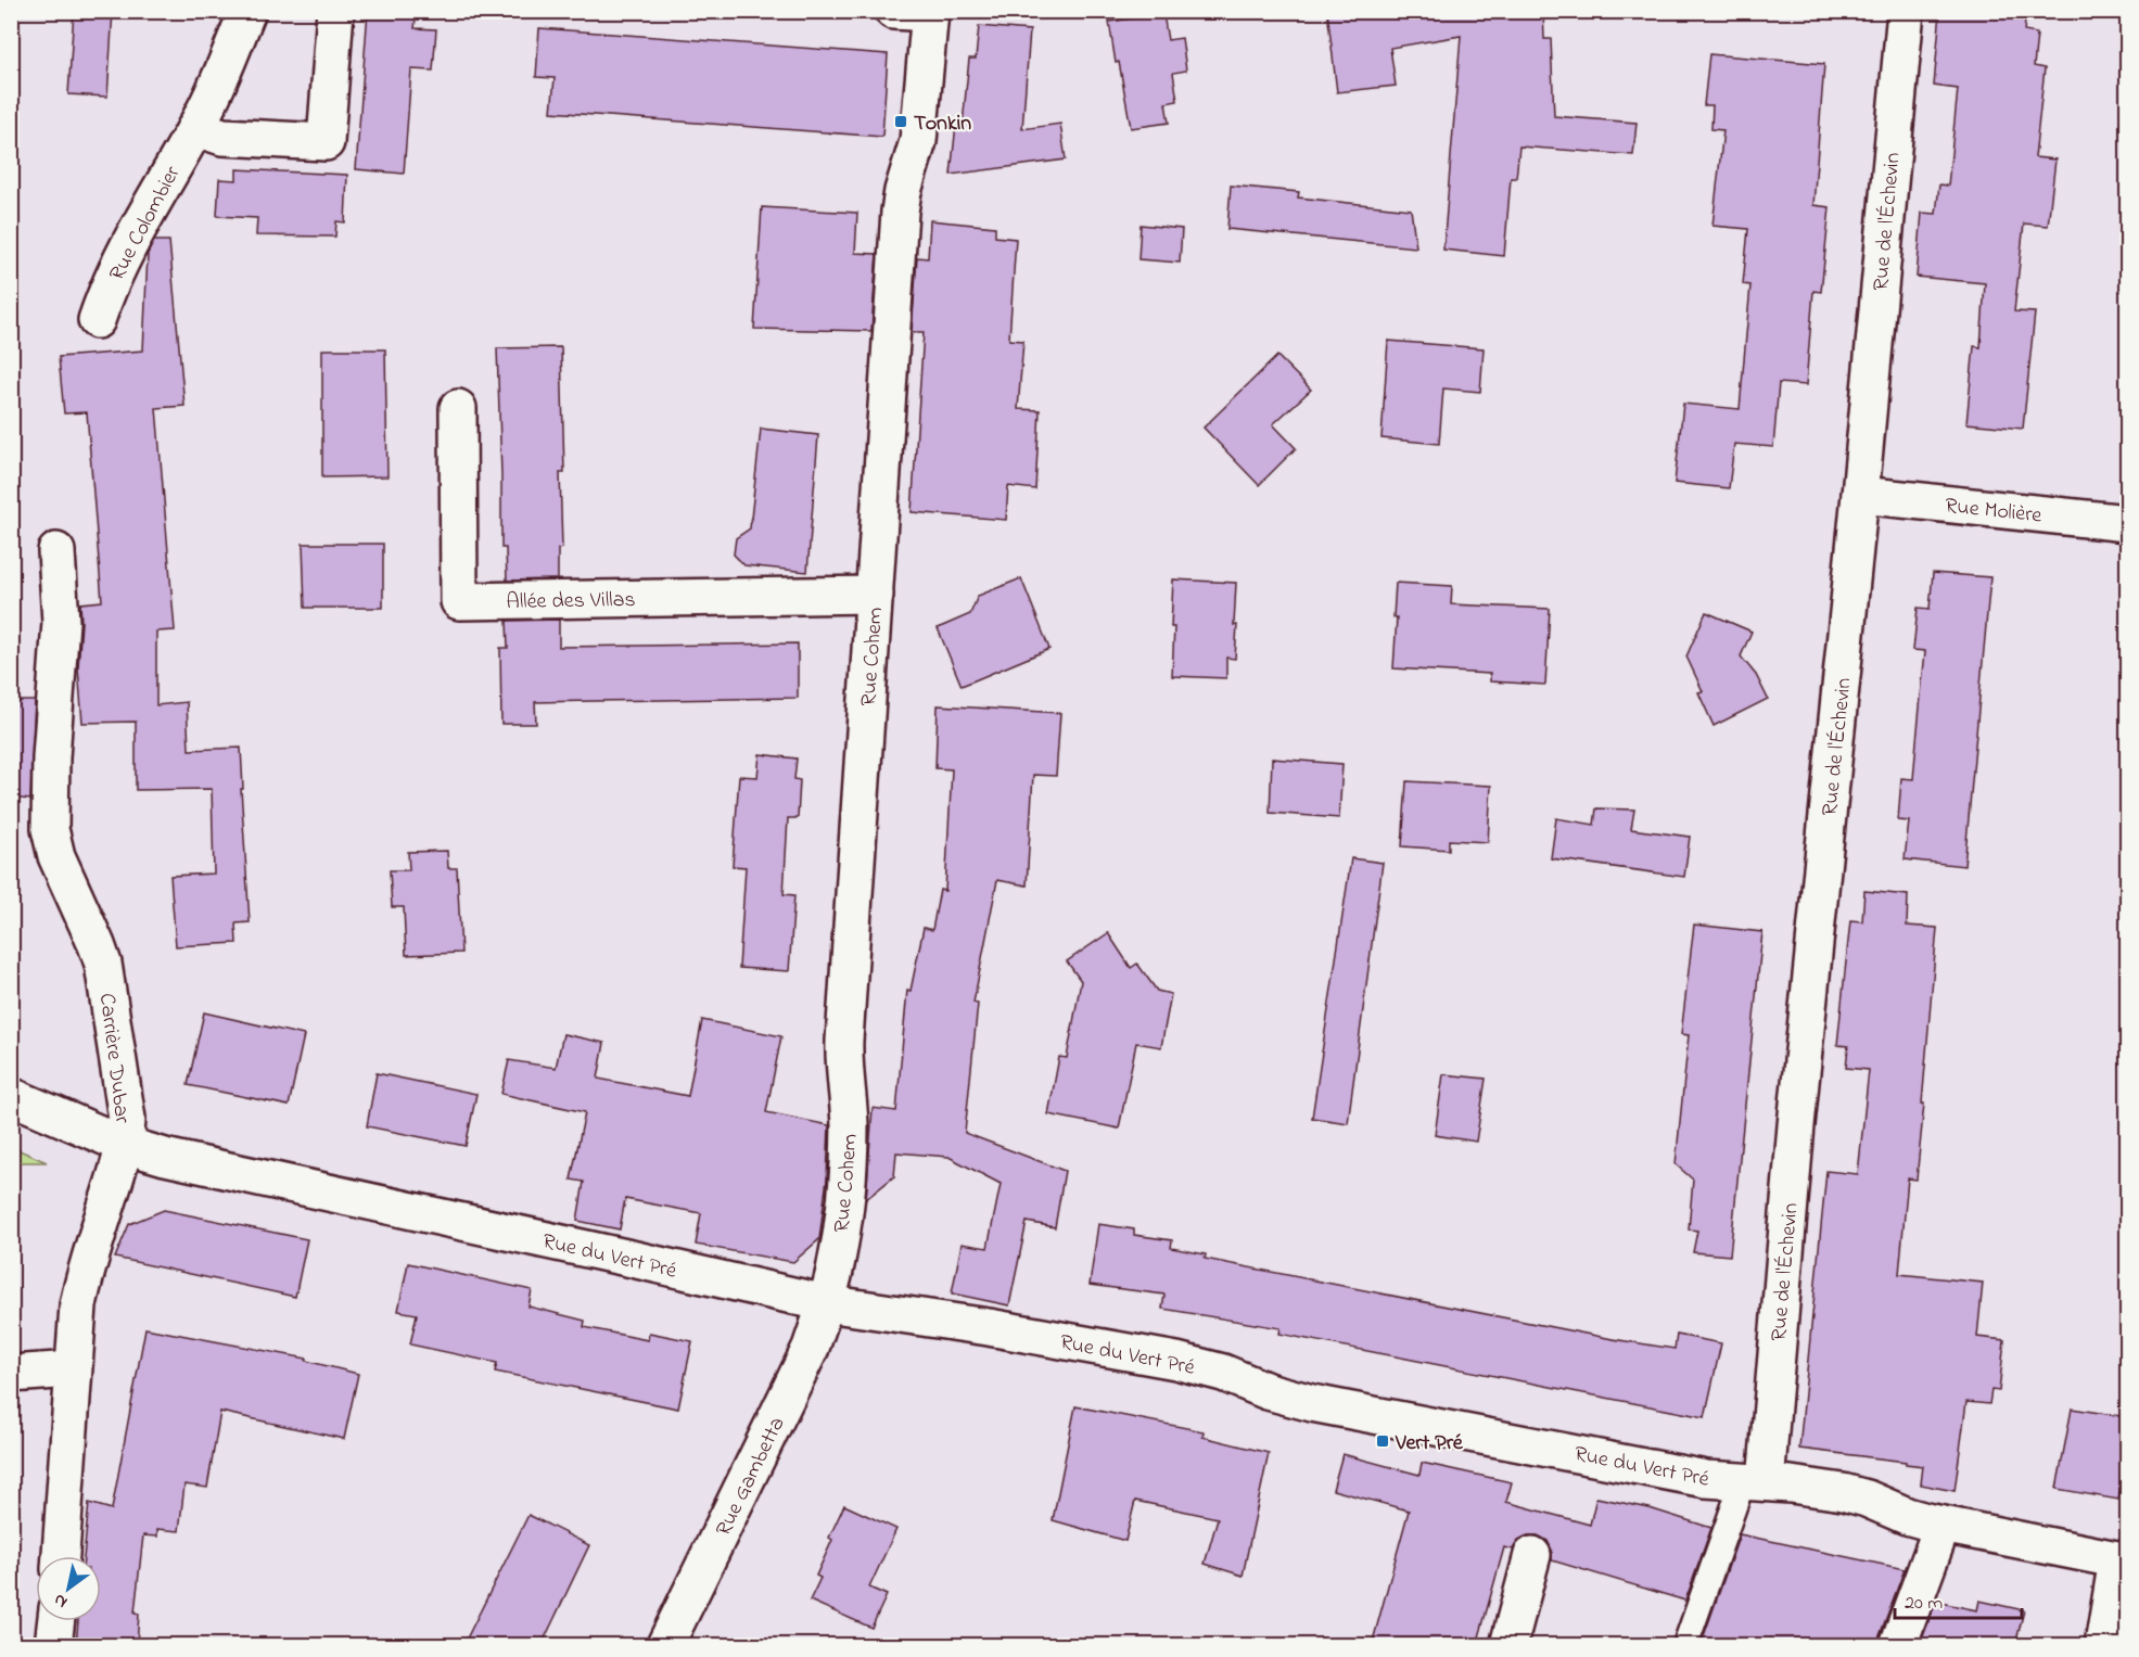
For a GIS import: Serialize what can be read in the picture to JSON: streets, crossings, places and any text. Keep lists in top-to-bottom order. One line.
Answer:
{"streets":{"street":["Rue de l'Échevin","Rue Colombier","Rue Molière","Allée des Villas","Rue Cohem","Carrière Dubar","Rue du Vert Pré","Rue Gambetta"]},"crossings":[["Rue de l'Échevin","Rue Molière"],["Rue de l'Échevin","Rue du Vert Pré"],["Allée des Villas","Rue Cohem"],["Rue Cohem","Rue du Vert Pré"],["Rue Cohem","Rue Gambetta"],["Carrière Dubar","Rue du Vert Pré"],["Rue du Vert Pré","Rue Gambetta"]],"places":{"transit":["Tonkin","Vert Pré"]},"scale_bar":"20 m","north":"bottom left"}
